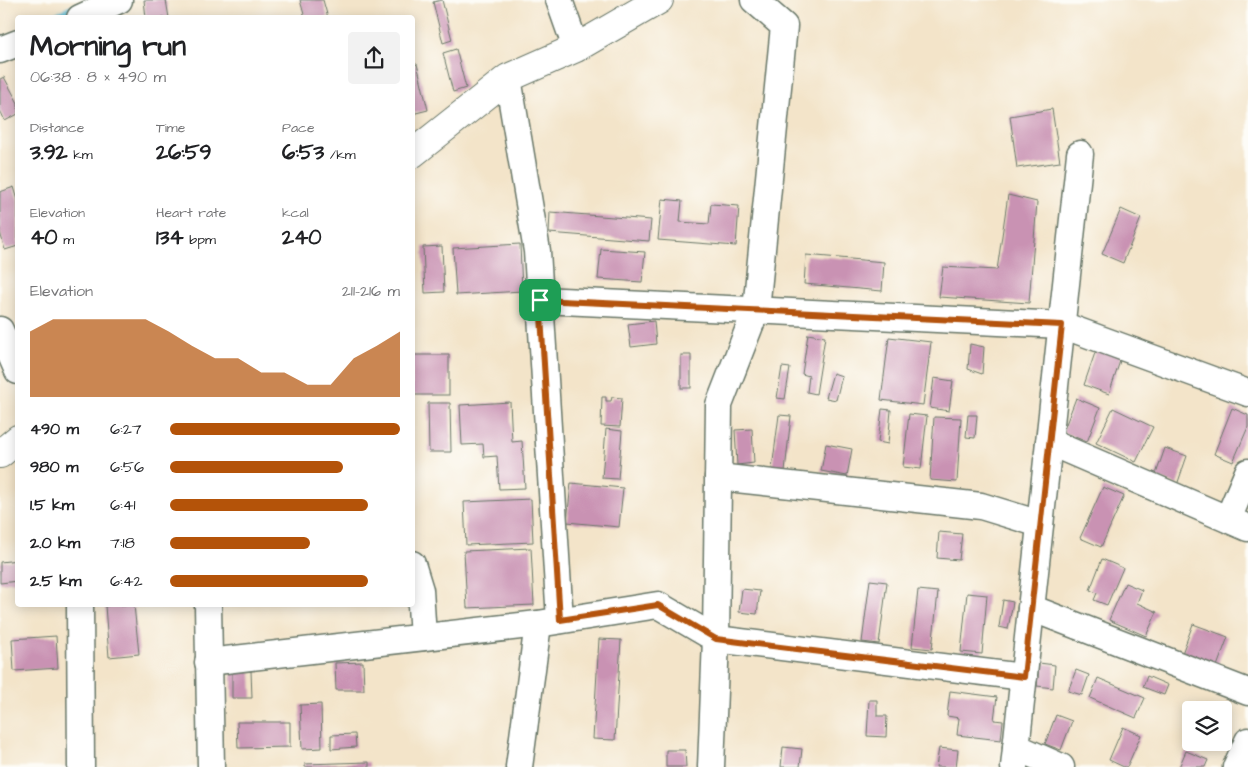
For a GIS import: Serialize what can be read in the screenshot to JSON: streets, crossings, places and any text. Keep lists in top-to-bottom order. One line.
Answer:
{"page":{"heading":["Morning run","06:38 · 8 × 490 m"],"stats":[["Distance","3.92 km"],["Time","26:59"],["Pace","6:53 /km"],["Elevation","40 m"],["Heart rate","134 bpm"],["kcal","240"]],"chart":["Elevation","211–216 m"],"list":[{"name":"490 m","note":"6:27"},{"name":"980 m","note":"6:56"},{"name":"1.5 km","note":"6:41"},{"name":"2.0 km","note":"7:18"},{"name":"2.5 km","note":"6:42"}]}}
